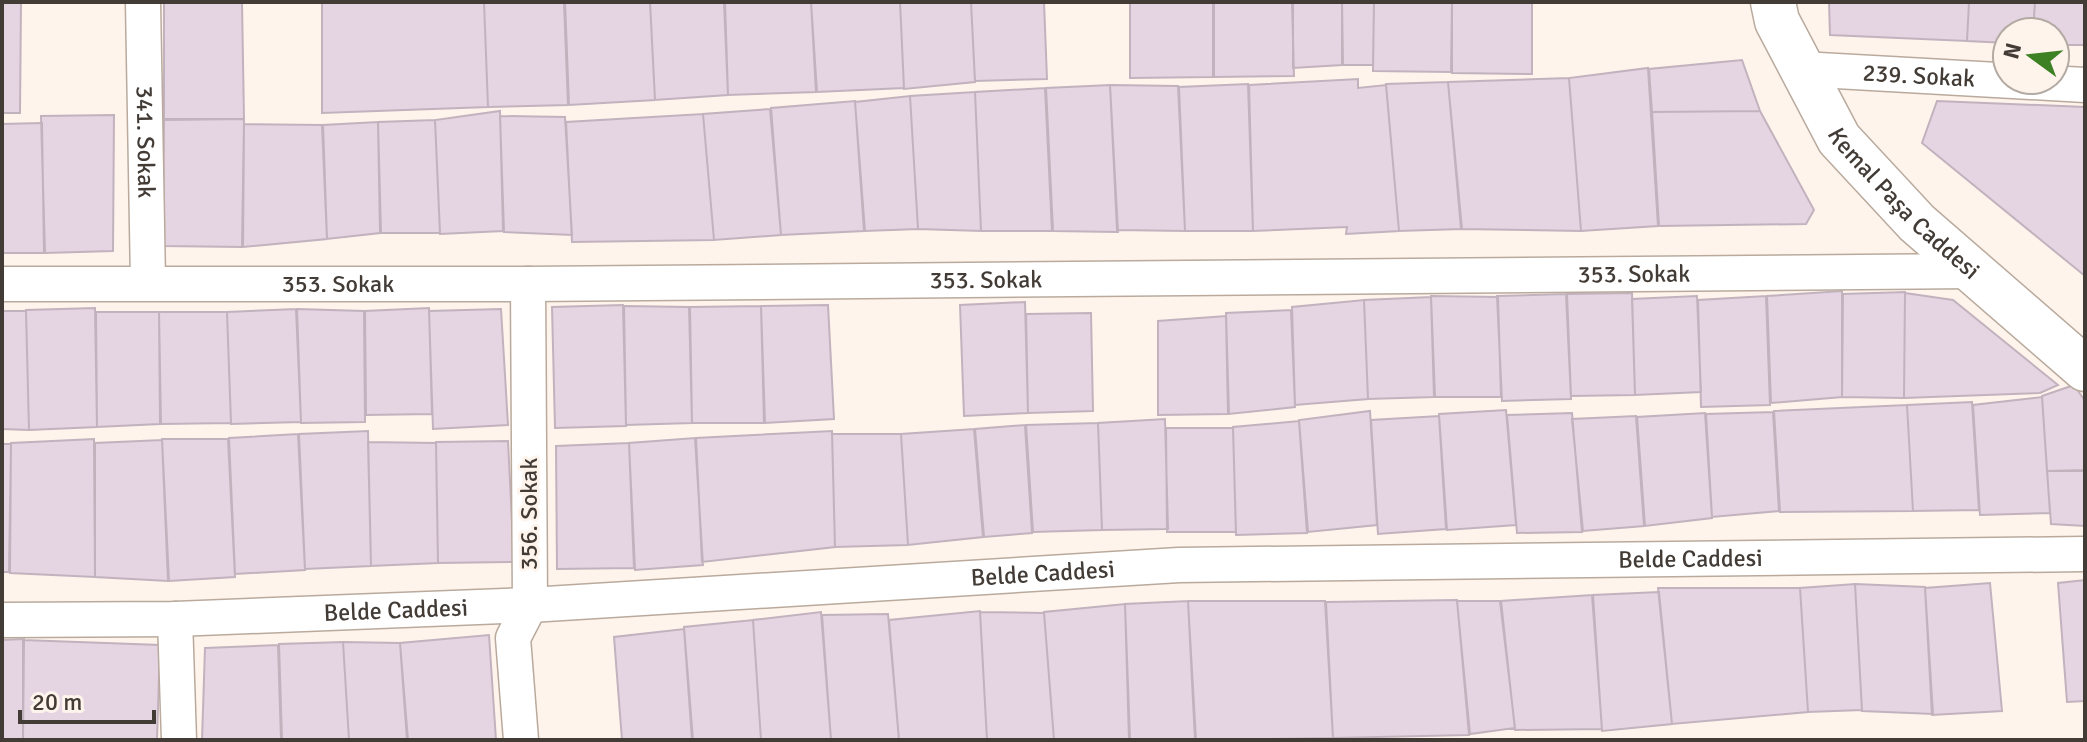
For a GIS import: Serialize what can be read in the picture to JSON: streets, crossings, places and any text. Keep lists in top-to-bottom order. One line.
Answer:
{"streets":{"street":["239. Sokak","341. Sokak","Kemal Paşa Caddesi","353. Sokak","356. Sokak","Belde Caddesi"]},"crossings":[["239. Sokak","Kemal Paşa Caddesi"],["341. Sokak","353. Sokak"],["Kemal Paşa Caddesi","353. Sokak"],["353. Sokak","356. Sokak"],["356. Sokak","Belde Caddesi"]],"scale_bar":"20 m","north":"left"}
